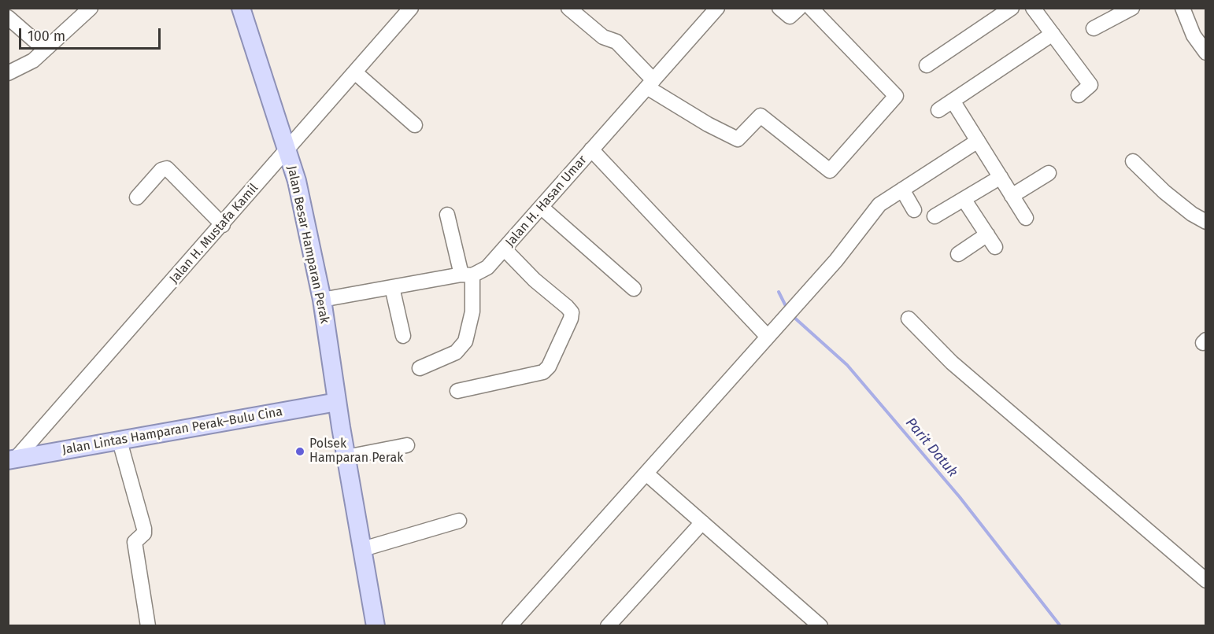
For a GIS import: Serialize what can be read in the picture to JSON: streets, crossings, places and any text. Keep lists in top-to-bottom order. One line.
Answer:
{"streets":{"main road":["Jalan Besar Hamparan Perak","Jalan Lintas Hamparan Perak–Bulu Cina"],"street":["Jalan H. Hasan Umar","Jalan H. Mustafa Kamil"]},"crossings":[["Jalan H. Hasan Umar","Jalan Besar Hamparan Perak"],["Jalan H. Mustafa Kamil","Jalan Besar Hamparan Perak"],["Jalan H. Mustafa Kamil","Jalan Lintas Hamparan Perak–Bulu Cina"],["Jalan Besar Hamparan Perak","Jalan Lintas Hamparan Perak–Bulu Cina"]],"water":["Parit Datuk"],"places":["Polsek Hamparan Perak"],"scale_bar":"100 m"}
